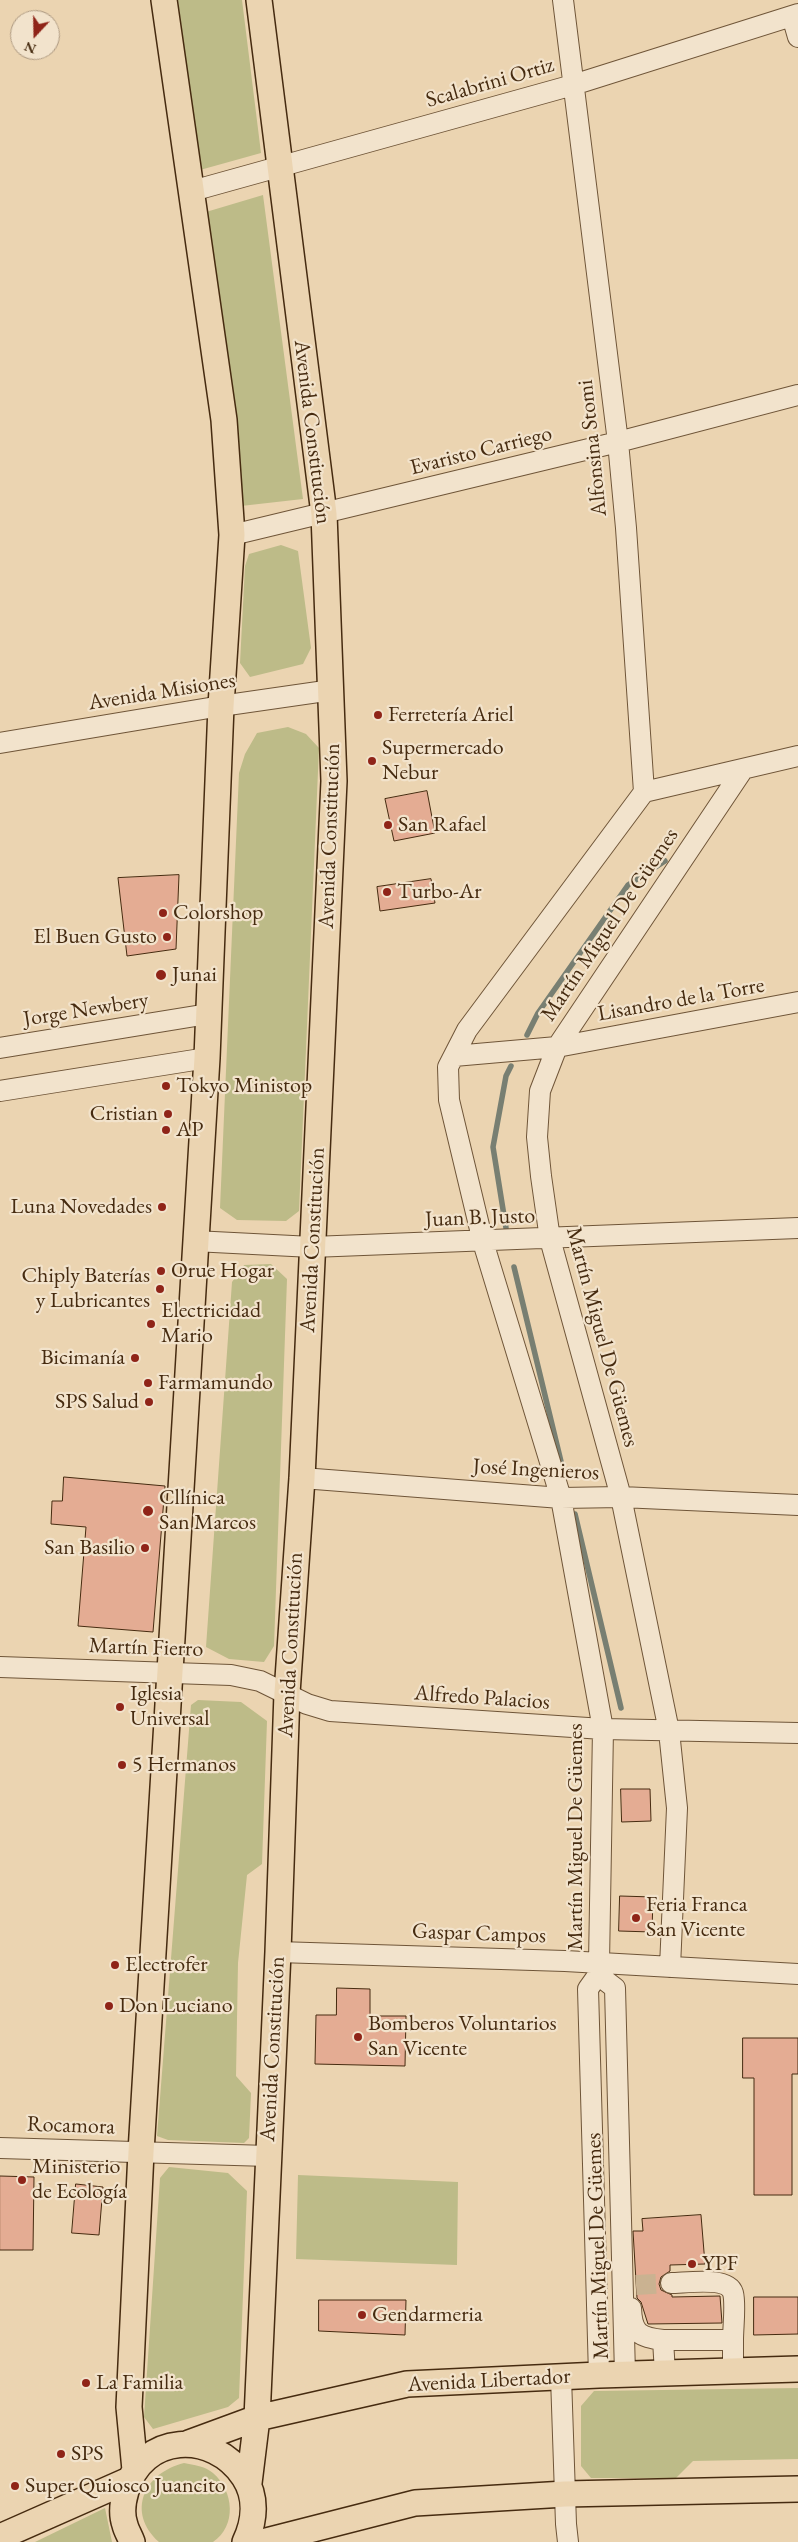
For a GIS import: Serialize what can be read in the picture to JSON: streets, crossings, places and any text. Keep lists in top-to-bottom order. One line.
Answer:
{"streets":{"main road":["Avenida Constitución","Avenida Libertador"],"street":["Scalabrini Ortiz","Alfonsina Stomi","Evaristo Carriego","Avenida Misiones","Martín Miguel De Güemes","Lisandro de la Torre","Jorge Newbery","Juan B. Justo","José Ingenieros","Martín Fierro","Alfredo Palacios","Gaspar Campos","Rocamora"]},"crossings":[["Scalabrini Ortiz","Avenida Constitución"],["Scalabrini Ortiz","Alfonsina Stomi"],["Avenida Constitución","Evaristo Carriego"],["Avenida Constitución","Avenida Misiones"],["Avenida Constitución","Juan B. Justo"],["Avenida Constitución","José Ingenieros"],["Avenida Constitución","Martín Fierro"],["Avenida Constitución","Alfredo Palacios"],["Avenida Constitución","Gaspar Campos"],["Avenida Constitución","Rocamora"],["Avenida Constitución","Avenida Libertador"],["Alfonsina Stomi","Evaristo Carriego"],["Alfonsina Stomi","Martín Miguel De Güemes"],["Martín Miguel De Güemes","Lisandro de la Torre"],["Martín Miguel De Güemes","Juan B. Justo"],["Martín Miguel De Güemes","José Ingenieros"],["Martín Miguel De Güemes","Alfredo Palacios"],["Martín Miguel De Güemes","Gaspar Campos"],["Martín Miguel De Güemes","Avenida Libertador"],["Martín Fierro","Alfredo Palacios"]],"places":["Ferretería Ariel","Supermercado Nebur","San Rafael","Turbo-Ar","Colorshop","El Buen Gusto","Junai","Tokyo Ministop","Cristian","AP","Luna Novedades","Orue Hogar","Chiply Baterías y Lubricantes","Electricidad Mario","Bicimanía","Farmamundo","SPS Salud","Cllínica San Marcos","San Basilio","Iglesia Universal","5 Hermanos","Feria Franca San Vicente","Electrofer","Don Luciano","Bomberos Voluntarios San Vicente","Ministerio de Ecología","YPF","Gendarmeria","La Familia","SPS","Super Quiosco Juancito"],"north":"bottom"}
